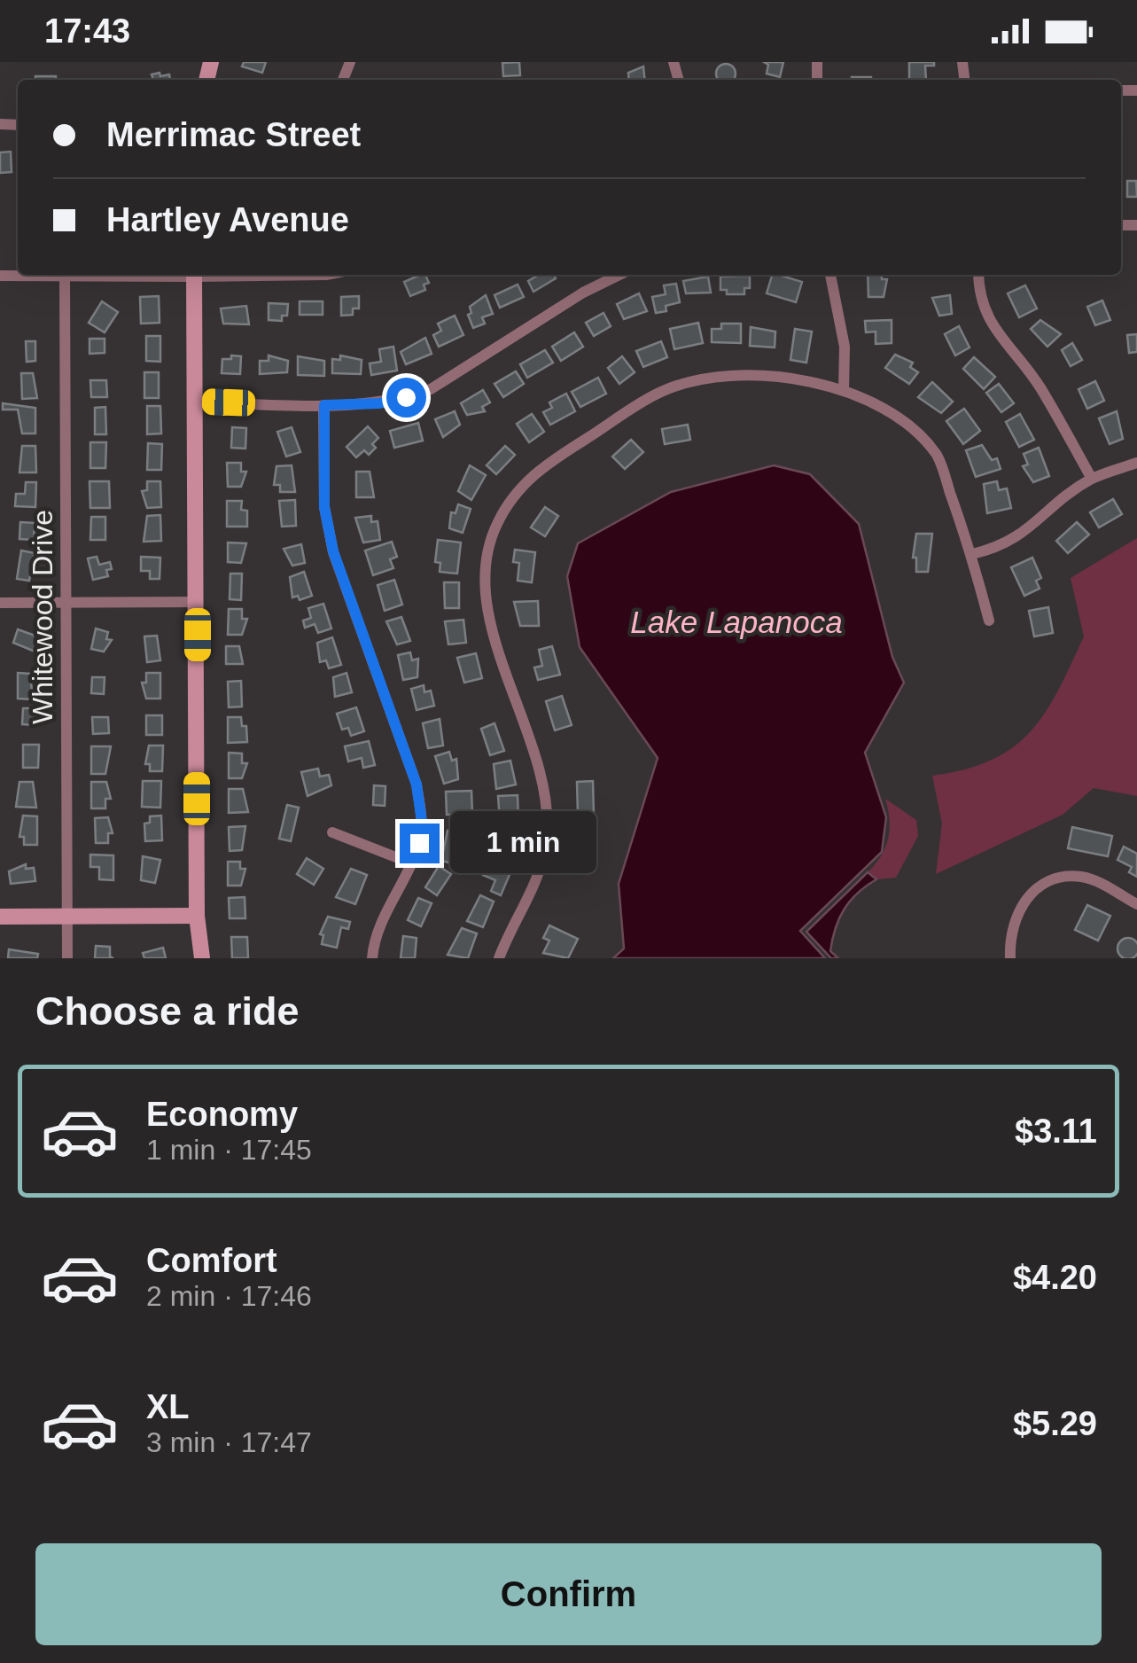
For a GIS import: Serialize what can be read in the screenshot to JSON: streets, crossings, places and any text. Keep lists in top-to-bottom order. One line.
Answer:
{"streets":{"street":["Whitewood Drive"]},"water":["Lake Lapanoca"],"page":{"status":"17:43","banner":["Merrimac Street","Hartley Avenue"],"bubble":"1 min","heading":"Choose a ride","list":[{"name":"Economy","note":"1 min · 17:45","value":"$3.11"},{"name":"Comfort","note":"2 min · 17:46","value":"$4.20"},{"name":"XL","note":"3 min · 17:47","value":"$5.29"}],"buttons":"Confirm"}}
